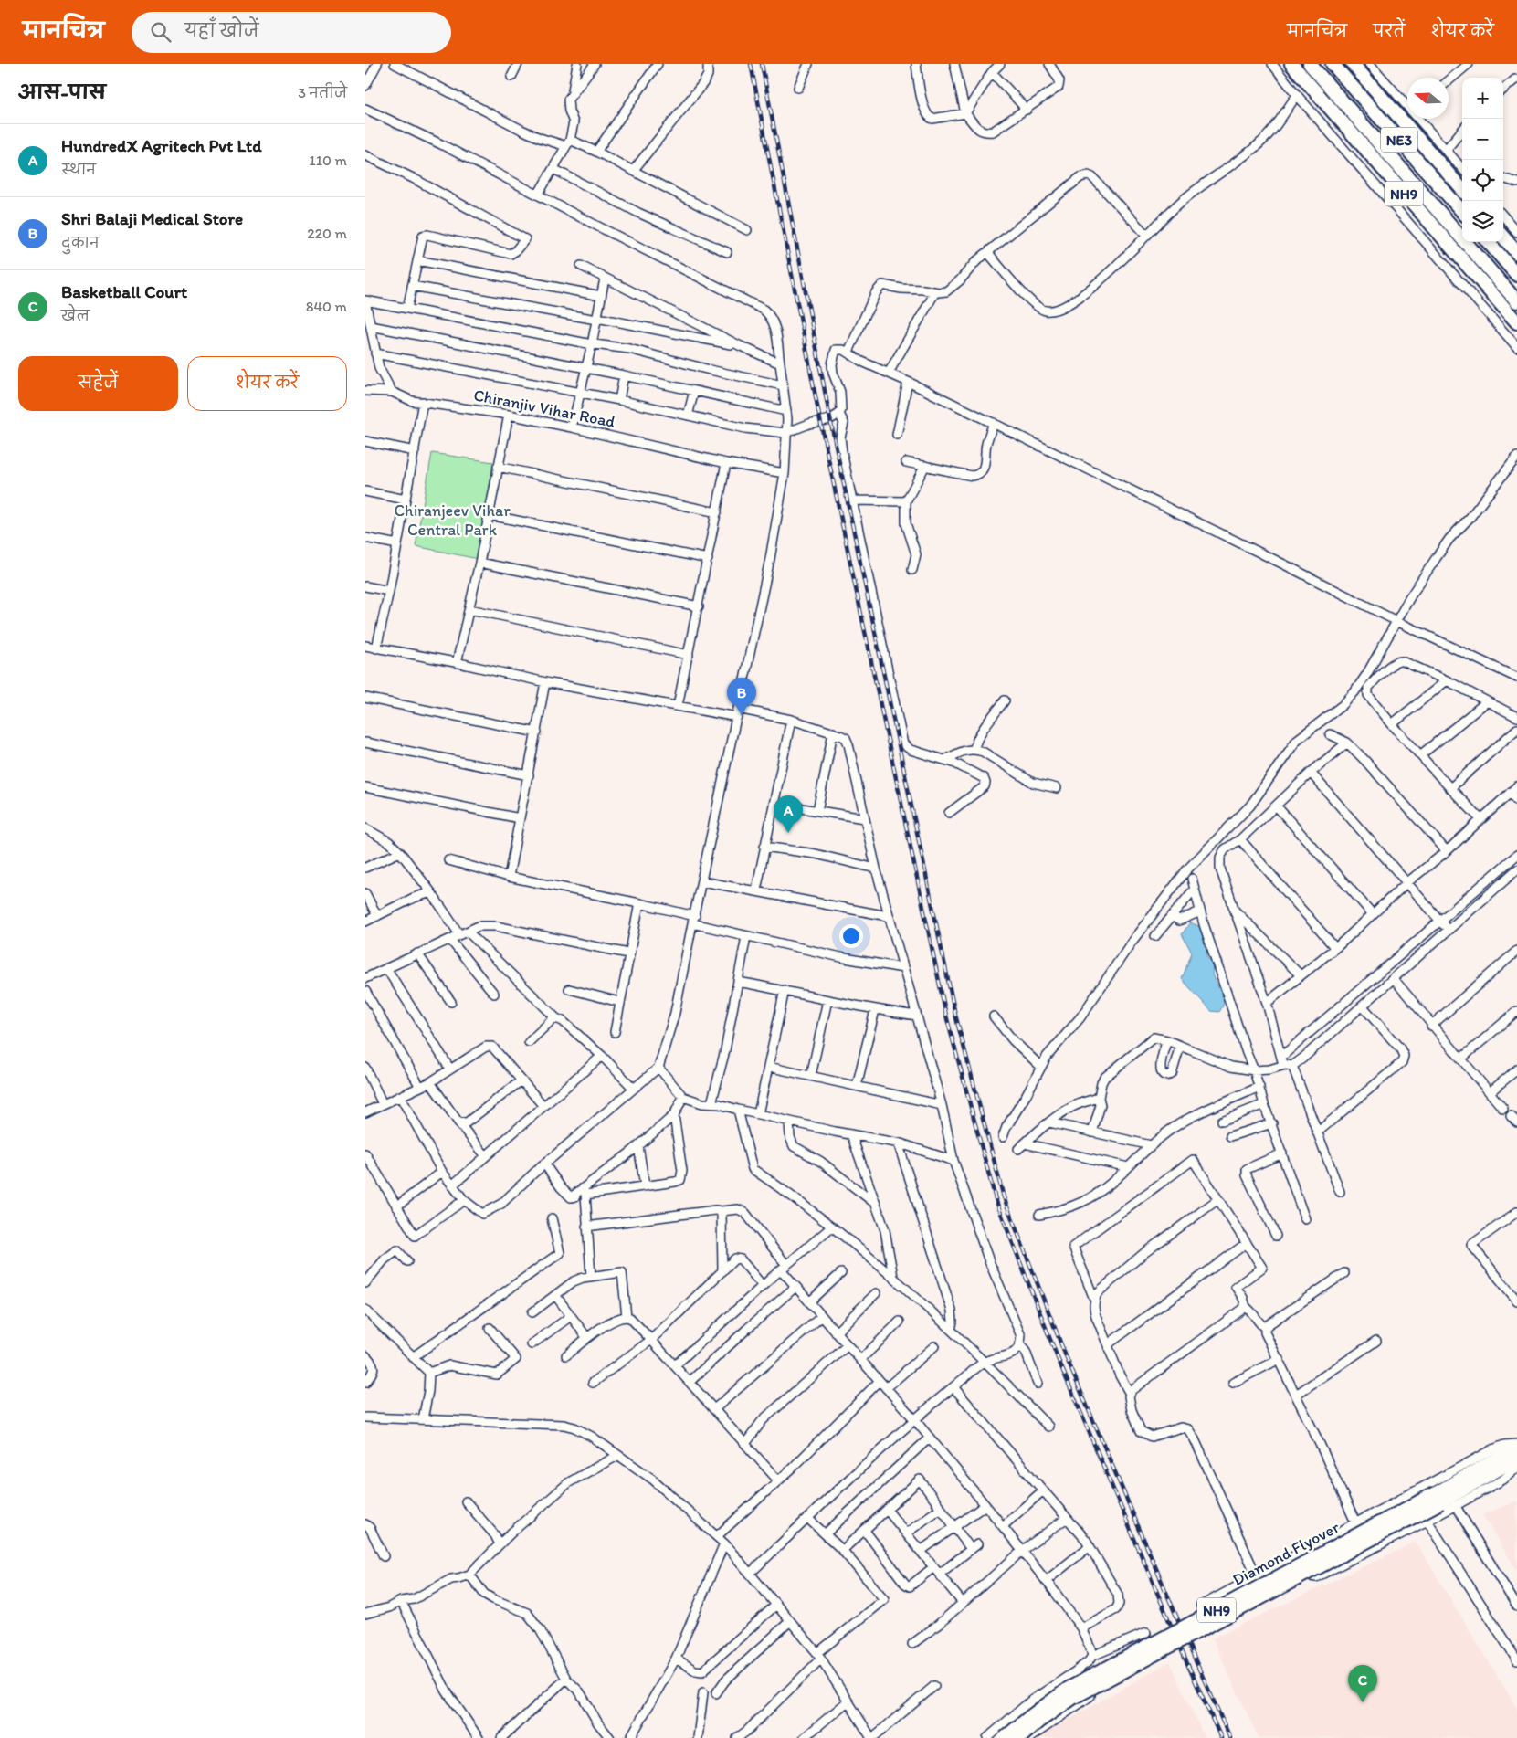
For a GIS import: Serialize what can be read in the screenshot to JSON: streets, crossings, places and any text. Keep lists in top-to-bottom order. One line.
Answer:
{"streets":{"highway":["NE3","NH9","Diamond Flyover"],"street":["Chiranjiv Vihar Road"]},"parks":["Chiranjeev Vihar Central Park"],"north":"left","page":{"header":"मानचित्र","search":"यहाँ खोजें","nav":["मानचित्र","परतें","शेयर करें"],"heading":["आस-पास","3 नतीजे"],"map_buttons":["+","−"],"list":[{"mark":"A","name":"HundredX Agritech Pvt Ltd","note":"स्थान","value":"110 m"},{"mark":"B","name":"Shri Balaji Medical Store","note":"दुकान","value":"220 m"},{"mark":"C","name":"Basketball Court","note":"खेल","value":"840 m"}],"buttons":["सहेजें","शेयर करें"],"pins":["B","A","C"]}}
